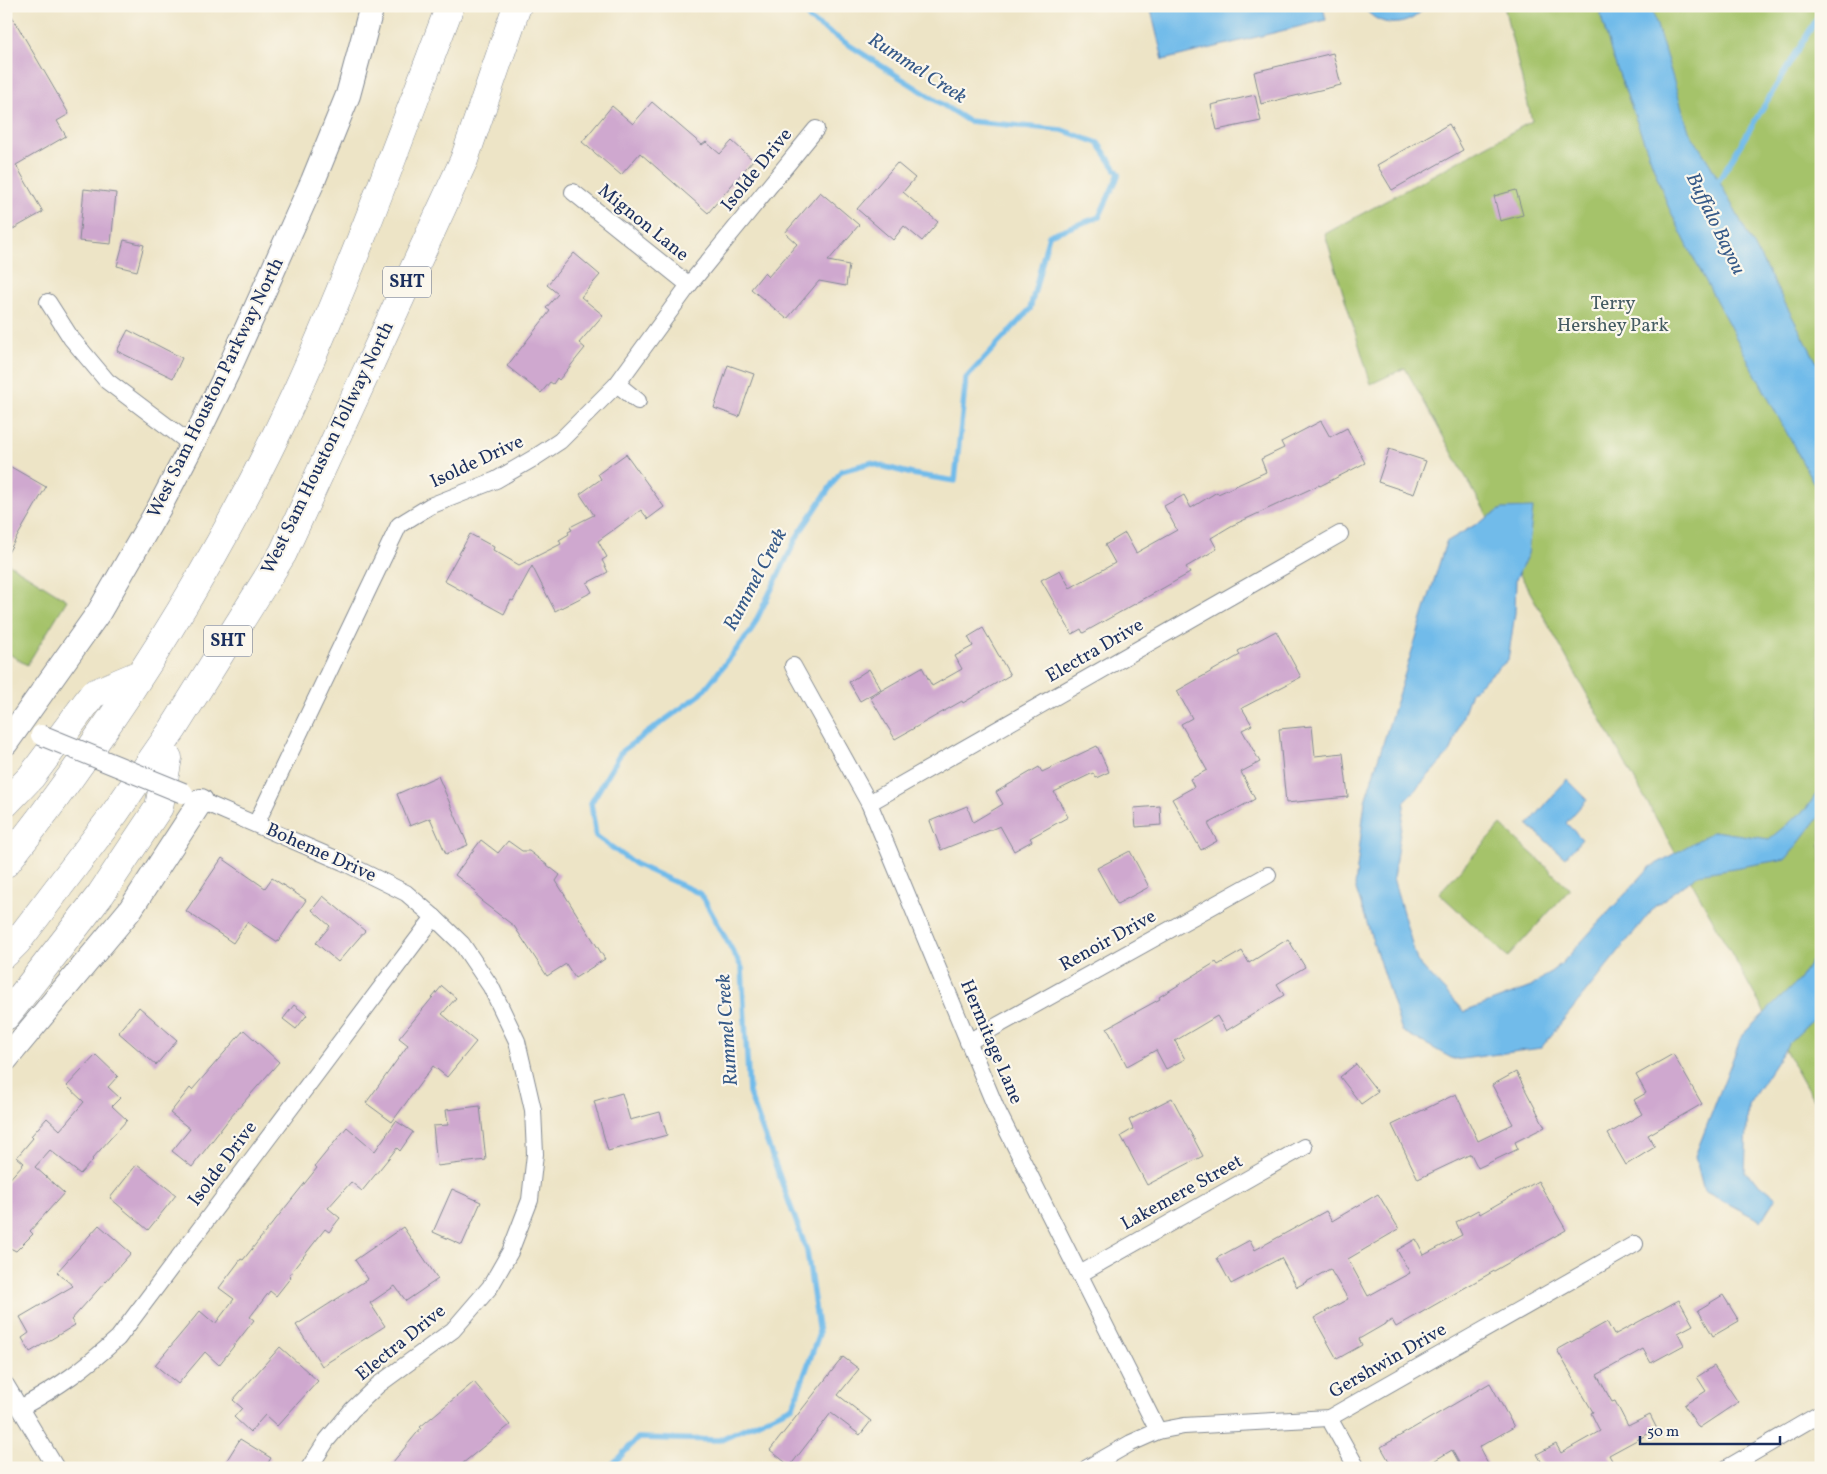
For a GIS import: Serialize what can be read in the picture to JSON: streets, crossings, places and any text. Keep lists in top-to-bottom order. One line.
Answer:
{"streets":{"highway":["SHT","West Sam Houston Tollway North"],"main road":["West Sam Houston Parkway North"],"street":["Isolde Drive","Mignon Lane","Electra Drive","Boheme Drive","Renoir Drive","Hermitage Lane","Lakemere Street","Gershwin Drive"]},"crossings":[["Isolde Drive","Mignon Lane"],["Isolde Drive","Electra Drive"],["Isolde Drive","Boheme Drive"],["Electra Drive","Boheme Drive"],["Electra Drive","Hermitage Lane"],["Renoir Drive","Hermitage Lane"],["Hermitage Lane","Lakemere Street"],["Hermitage Lane","Gershwin Drive"]],"water":["Rummel Creek","Buffalo Bayou"],"parks":["Terry Hershey Park"],"scale_bar":"50 m"}
